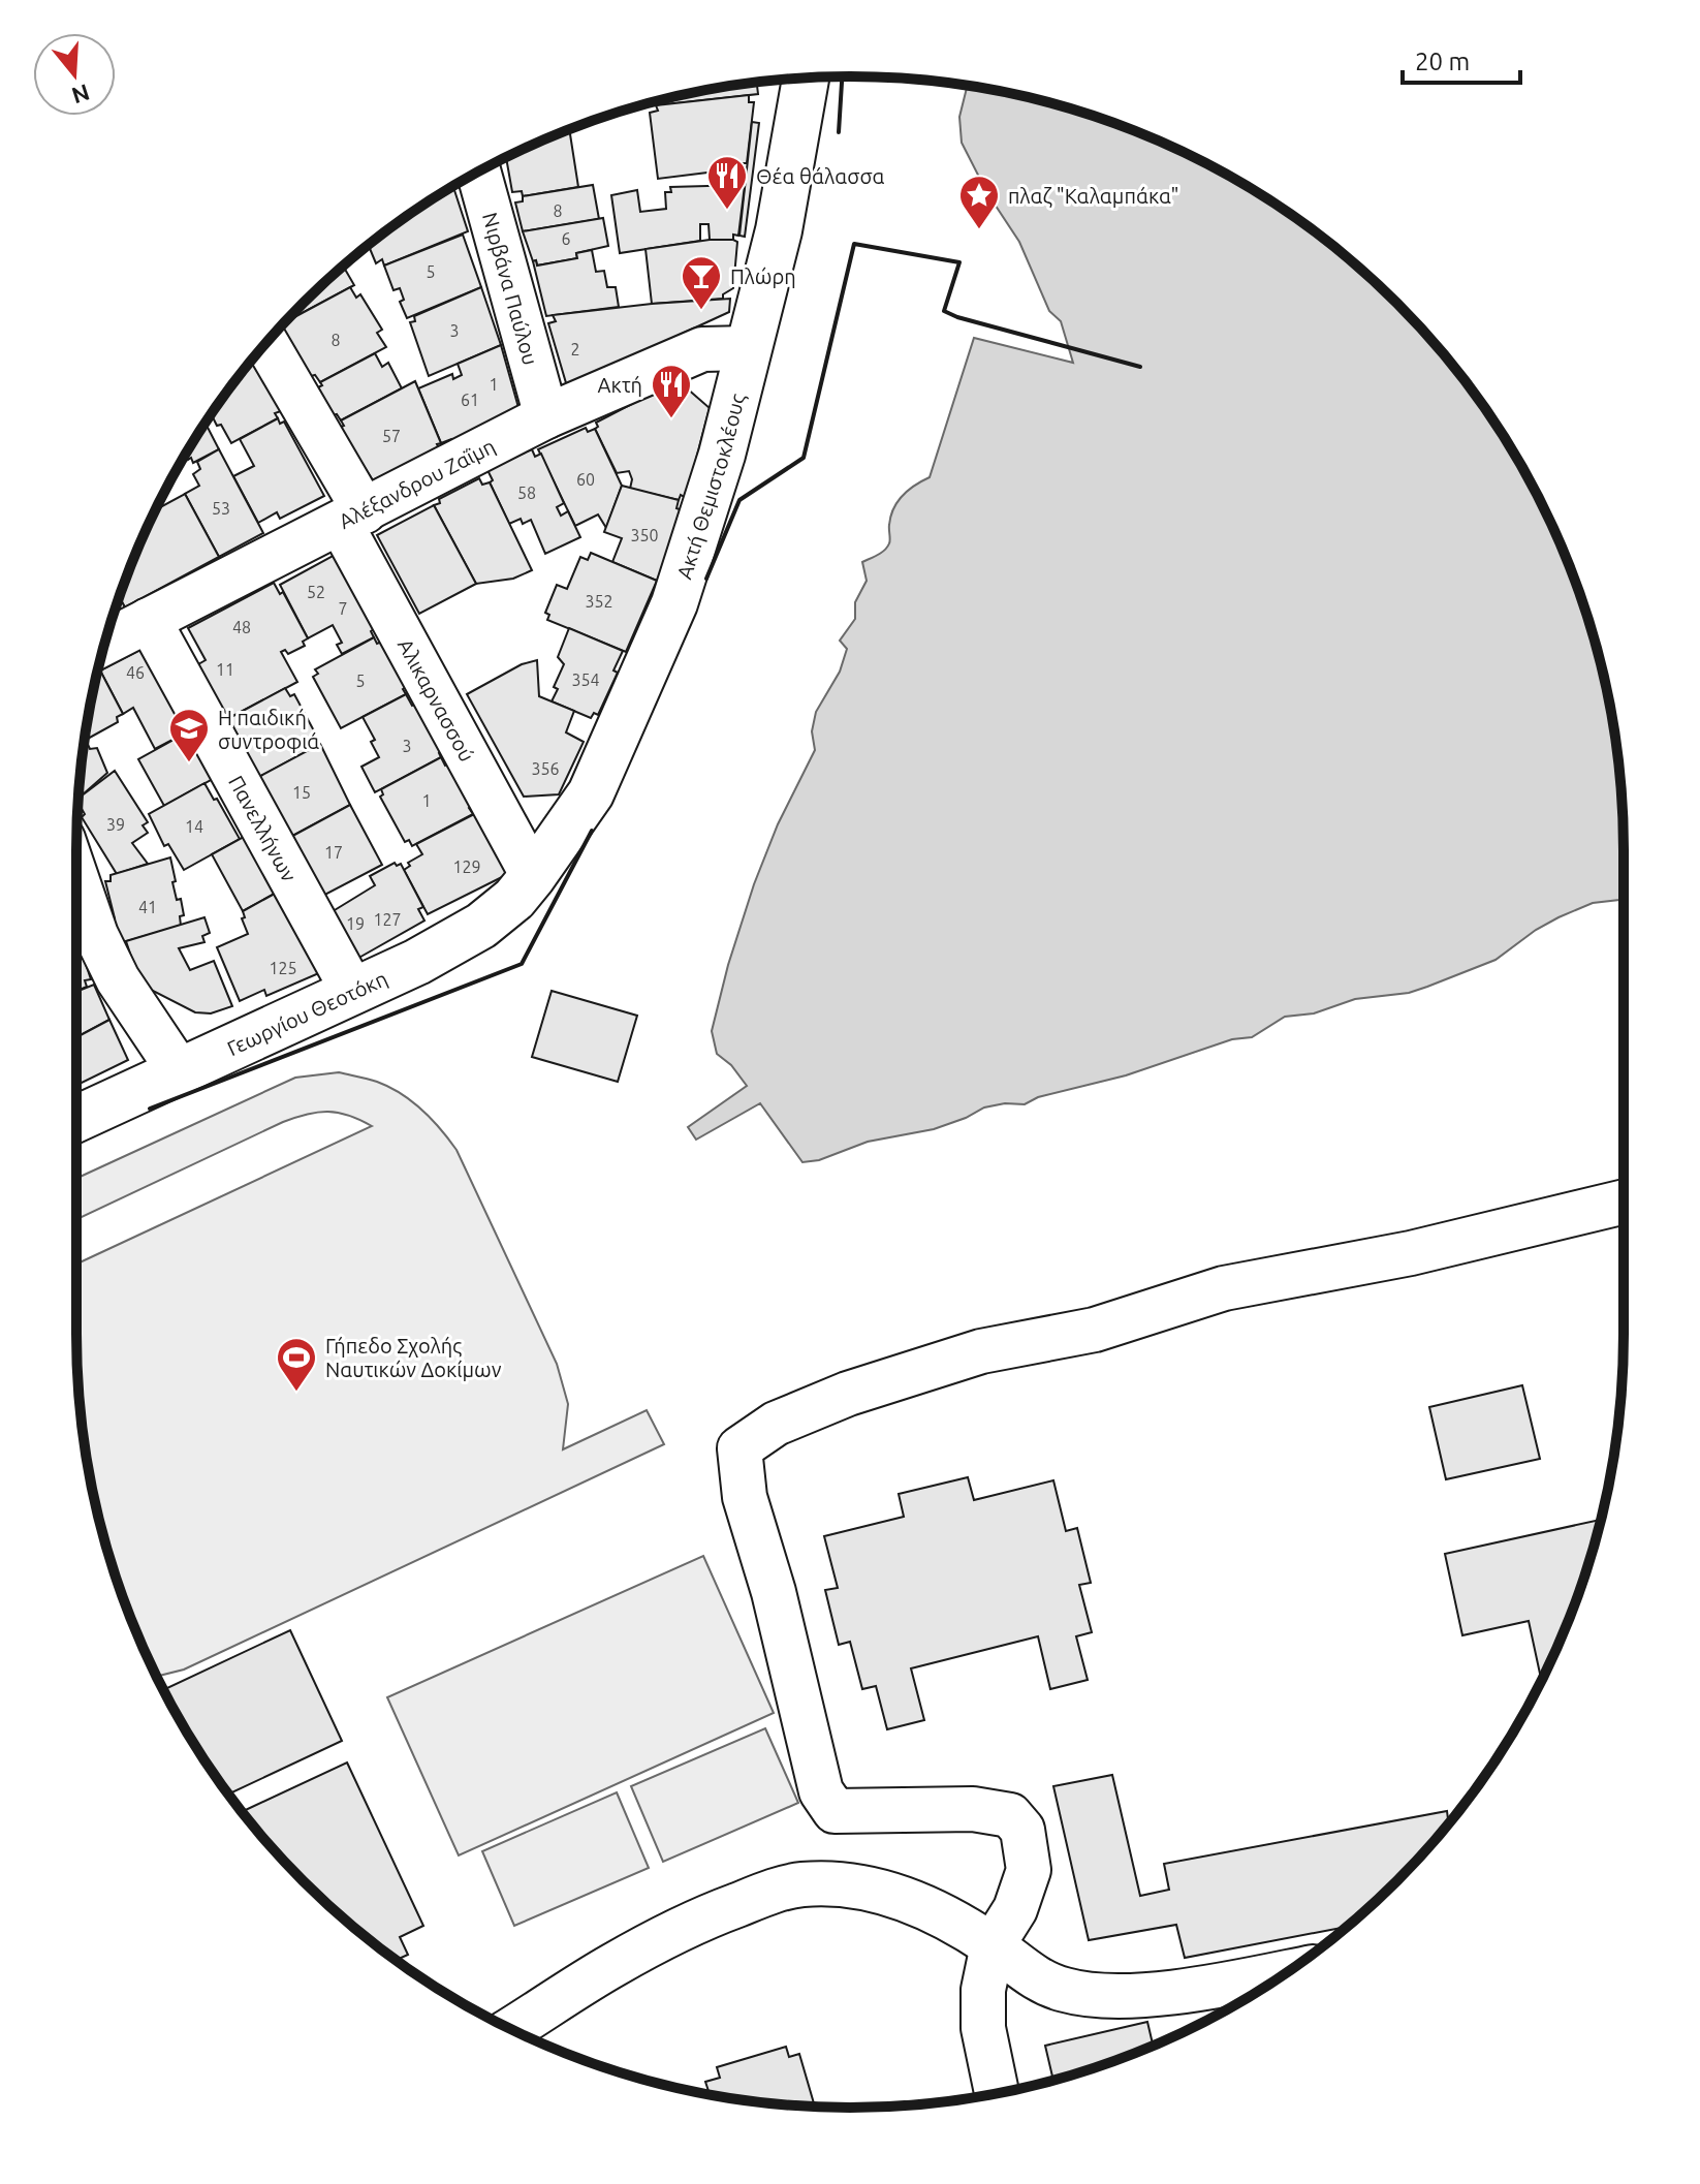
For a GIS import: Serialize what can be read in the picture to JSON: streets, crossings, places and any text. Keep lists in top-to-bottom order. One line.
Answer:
{"streets":{"main road":["Ακτή Θεμιστοκλέους","Γεωργίου Θεοτόκη"],"street":["Νιρβάνα Παύλου","Αλέξανδρου Ζαΐμη","Αλικαρνασσού","Πανελλήνων"]},"crossings":[["Νιρβάνα Παύλου","Αλέξανδρου Ζαΐμη"],["Αλέξανδρου Ζαΐμη","Ακτή Θεμιστοκλέους"],["Αλέξανδρου Ζαΐμη","Αλικαρνασσού"],["Αλέξανδρου Ζαΐμη","Πανελλήνων"],["Ακτή Θεμιστοκλέους","Αλικαρνασσού"],["Ακτή Θεμιστοκλέους","Γεωργίου Θεοτόκη"],["Αλικαρνασσού","Γεωργίου Θεοτόκη"],["Πανελλήνων","Γεωργίου Θεοτόκη"]],"places":{"restaurant":["Θέα θάλασσα","Ακτή"],"place":["πλαζ \"Καλαμπάκα\""],"bar":["Πλώρη"],"school or university":["Η παιδική συντροφιά"],"sports":["Γήπεδο Σχολής Ναυτικών Δοκίμων"]},"house_numbers":["8","6","5","3","8","2","1","61","57","60","58","53","350","52","352","7","48","11","46","354","5","3","356","15","1","39","14","17","129","41","127","19","125"],"scale_bar":"20 m","north":"bottom"}
